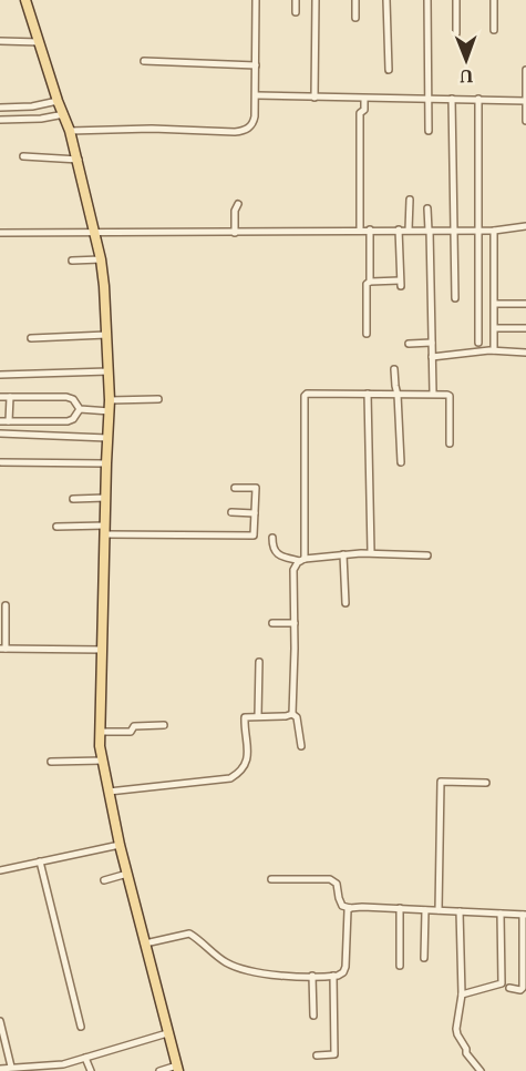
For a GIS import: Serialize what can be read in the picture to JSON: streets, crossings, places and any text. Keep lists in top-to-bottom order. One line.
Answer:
{"north":"bottom"}
